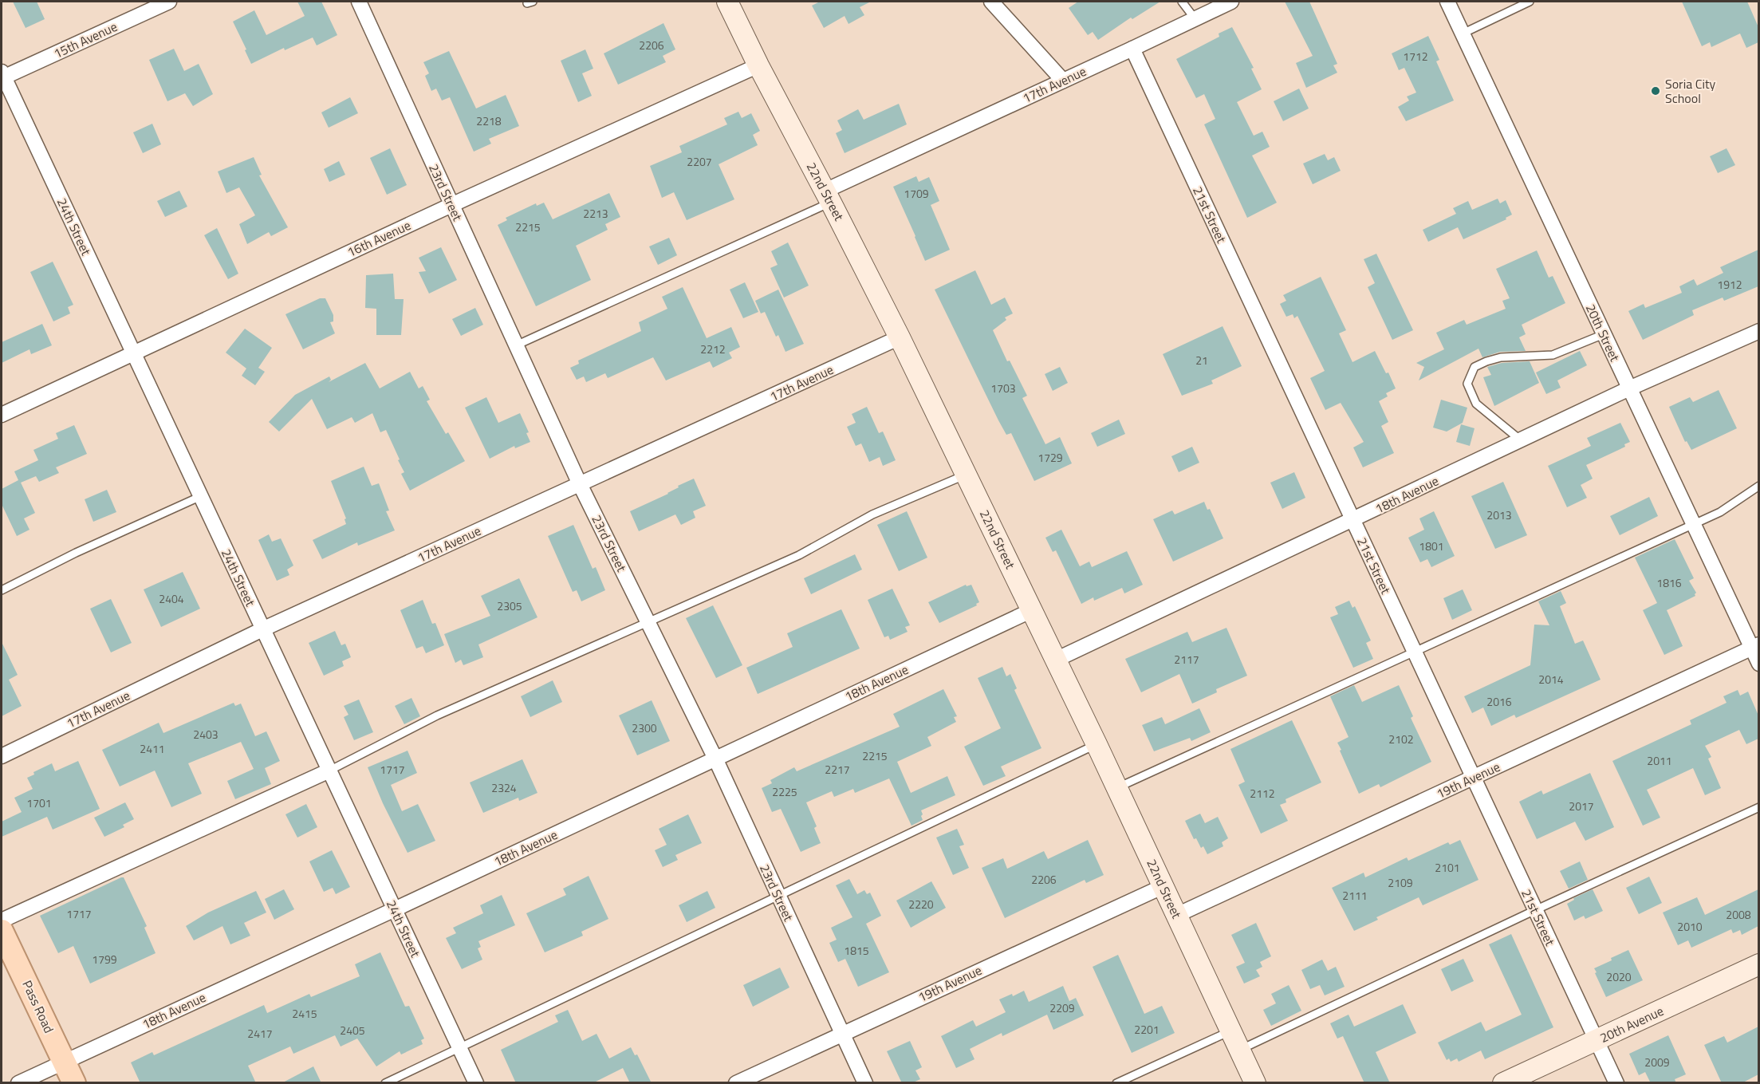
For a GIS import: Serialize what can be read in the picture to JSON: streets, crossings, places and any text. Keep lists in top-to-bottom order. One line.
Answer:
{"streets":{"main road":["Pass Road"],"street":["15th Avenue","17th Avenue","22nd Street","23rd Street","21st Street","24th Street","16th Avenue","20th Street","18th Avenue","19th Avenue","20th Avenue"]},"crossings":[["15th Avenue","24th Street"],["17th Avenue","22nd Street"],["17th Avenue","23rd Street"],["17th Avenue","21st Street"],["17th Avenue","24th Street"],["22nd Street","16th Avenue"],["22nd Street","18th Avenue"],["22nd Street","19th Avenue"],["23rd Street","16th Avenue"],["23rd Street","18th Avenue"],["23rd Street","19th Avenue"],["21st Street","18th Avenue"],["21st Street","19th Avenue"],["21st Street","20th Avenue"],["24th Street","16th Avenue"],["24th Street","18th Avenue"],["20th Street","18th Avenue"],["20th Street","19th Avenue"],["18th Avenue","Pass Road"]],"places":["Soria City School"],"house_numbers":["2206","1712","2218","2207","1709","2213","2215","1912","2212","21","1703","1729","2013","1801","1816","2404","2305","2117","2014","2016","2300","2403","2102","2411","2215","2011","1717","2217","2324","2225","2112","1701","2017","2101","2206","2109","2111","2220","1717","2008","2010","1815","1799","2020","2209","2415","2201","2405","2417","2009"]}
